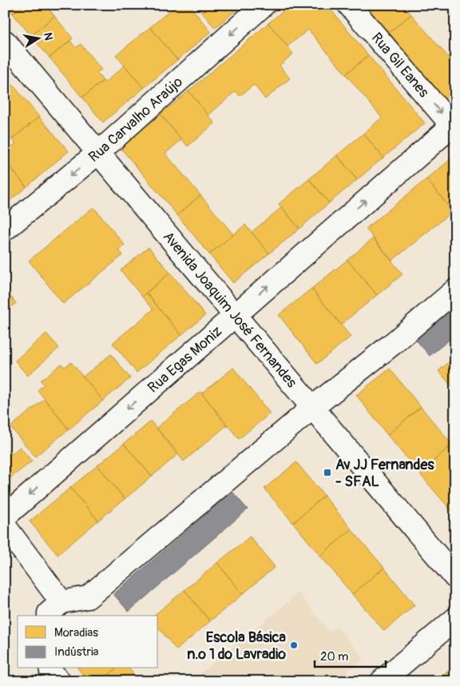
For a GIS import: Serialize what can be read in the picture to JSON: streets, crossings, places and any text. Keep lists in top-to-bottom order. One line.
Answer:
{"streets":{"street":["Rua Gil Eanes","Rua Carvalho Araújo","Avenida Joaquim José Fernandes","Rua Egas Moniz"]},"crossings":[["Rua Gil Eanes","Rua Egas Moniz"],["Rua Carvalho Araújo","Avenida Joaquim José Fernandes"],["Avenida Joaquim José Fernandes","Rua Egas Moniz"]],"one_way":["Rua Gil Eanes","Rua Carvalho Araújo"],"places":{"transit":["Av JJ Fernandes - SFAL"],"other":["Escola Básica n.º 1 do Lavradio"]},"legend":["Moradias","Indústria"],"scale_bar":"20 m","north":"right"}
